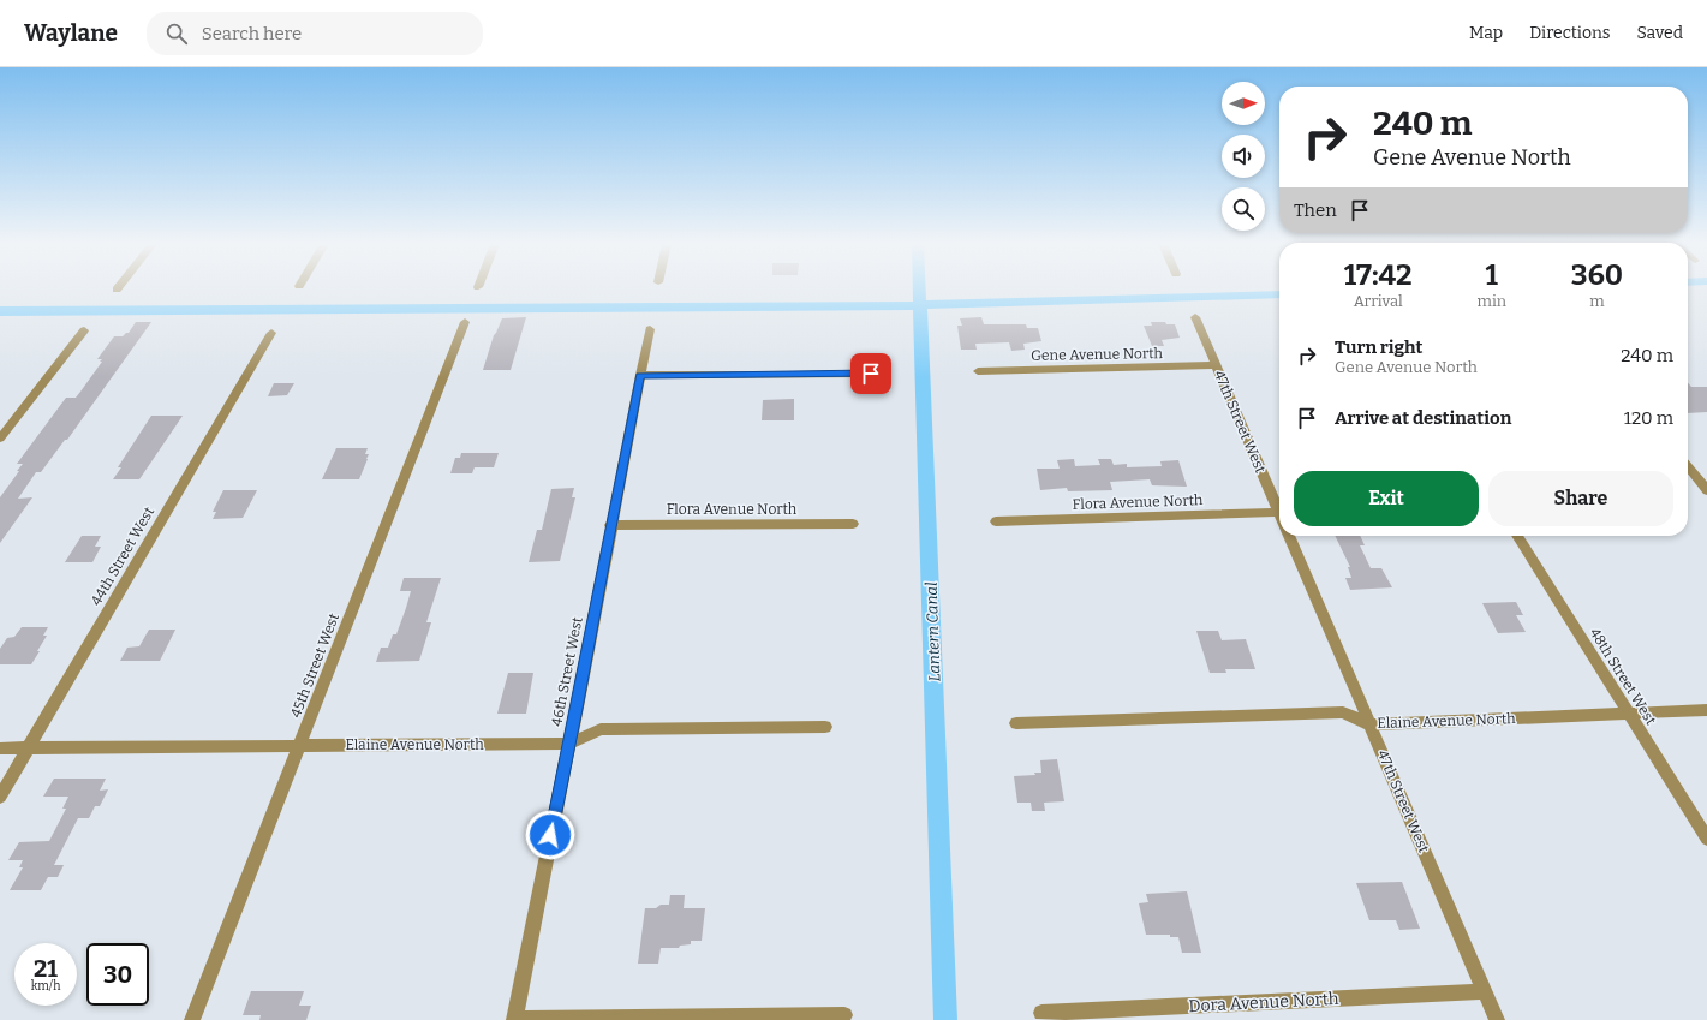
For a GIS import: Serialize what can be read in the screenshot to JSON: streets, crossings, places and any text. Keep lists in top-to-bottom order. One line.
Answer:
{"streets":{"street":["Gene Avenue North","47th Street West","Flora Avenue North","44th Street West","45th Street West","46th Street West","48th Street West","Elaine Avenue North","Dora Avenue North"]},"crossings":[["Gene Avenue North","47th Street West"],["47th Street West","Flora Avenue North"],["47th Street West","Elaine Avenue North"],["47th Street West","Dora Avenue North"],["Flora Avenue North","46th Street West"],["44th Street West","Elaine Avenue North"],["45th Street West","Elaine Avenue North"],["46th Street West","Elaine Avenue North"],["48th Street West","Elaine Avenue North"]],"water":["Lantern Canal"],"north":"right","page":{"header":"Waylane","search":"Search here","nav":["Map","Directions","Saved"],"turn":["240 m","Gene Avenue North"],"then":"Then","eta":["17:42","Arrival","1","min","360","m"],"list":[{"name":"Turn right","note":"Gene Avenue North","value":"240 m"},{"name":"Arrive at destination","value":"120 m"}],"buttons":["Exit","Share"],"speed":"21 km/h","limit":"30"}}
